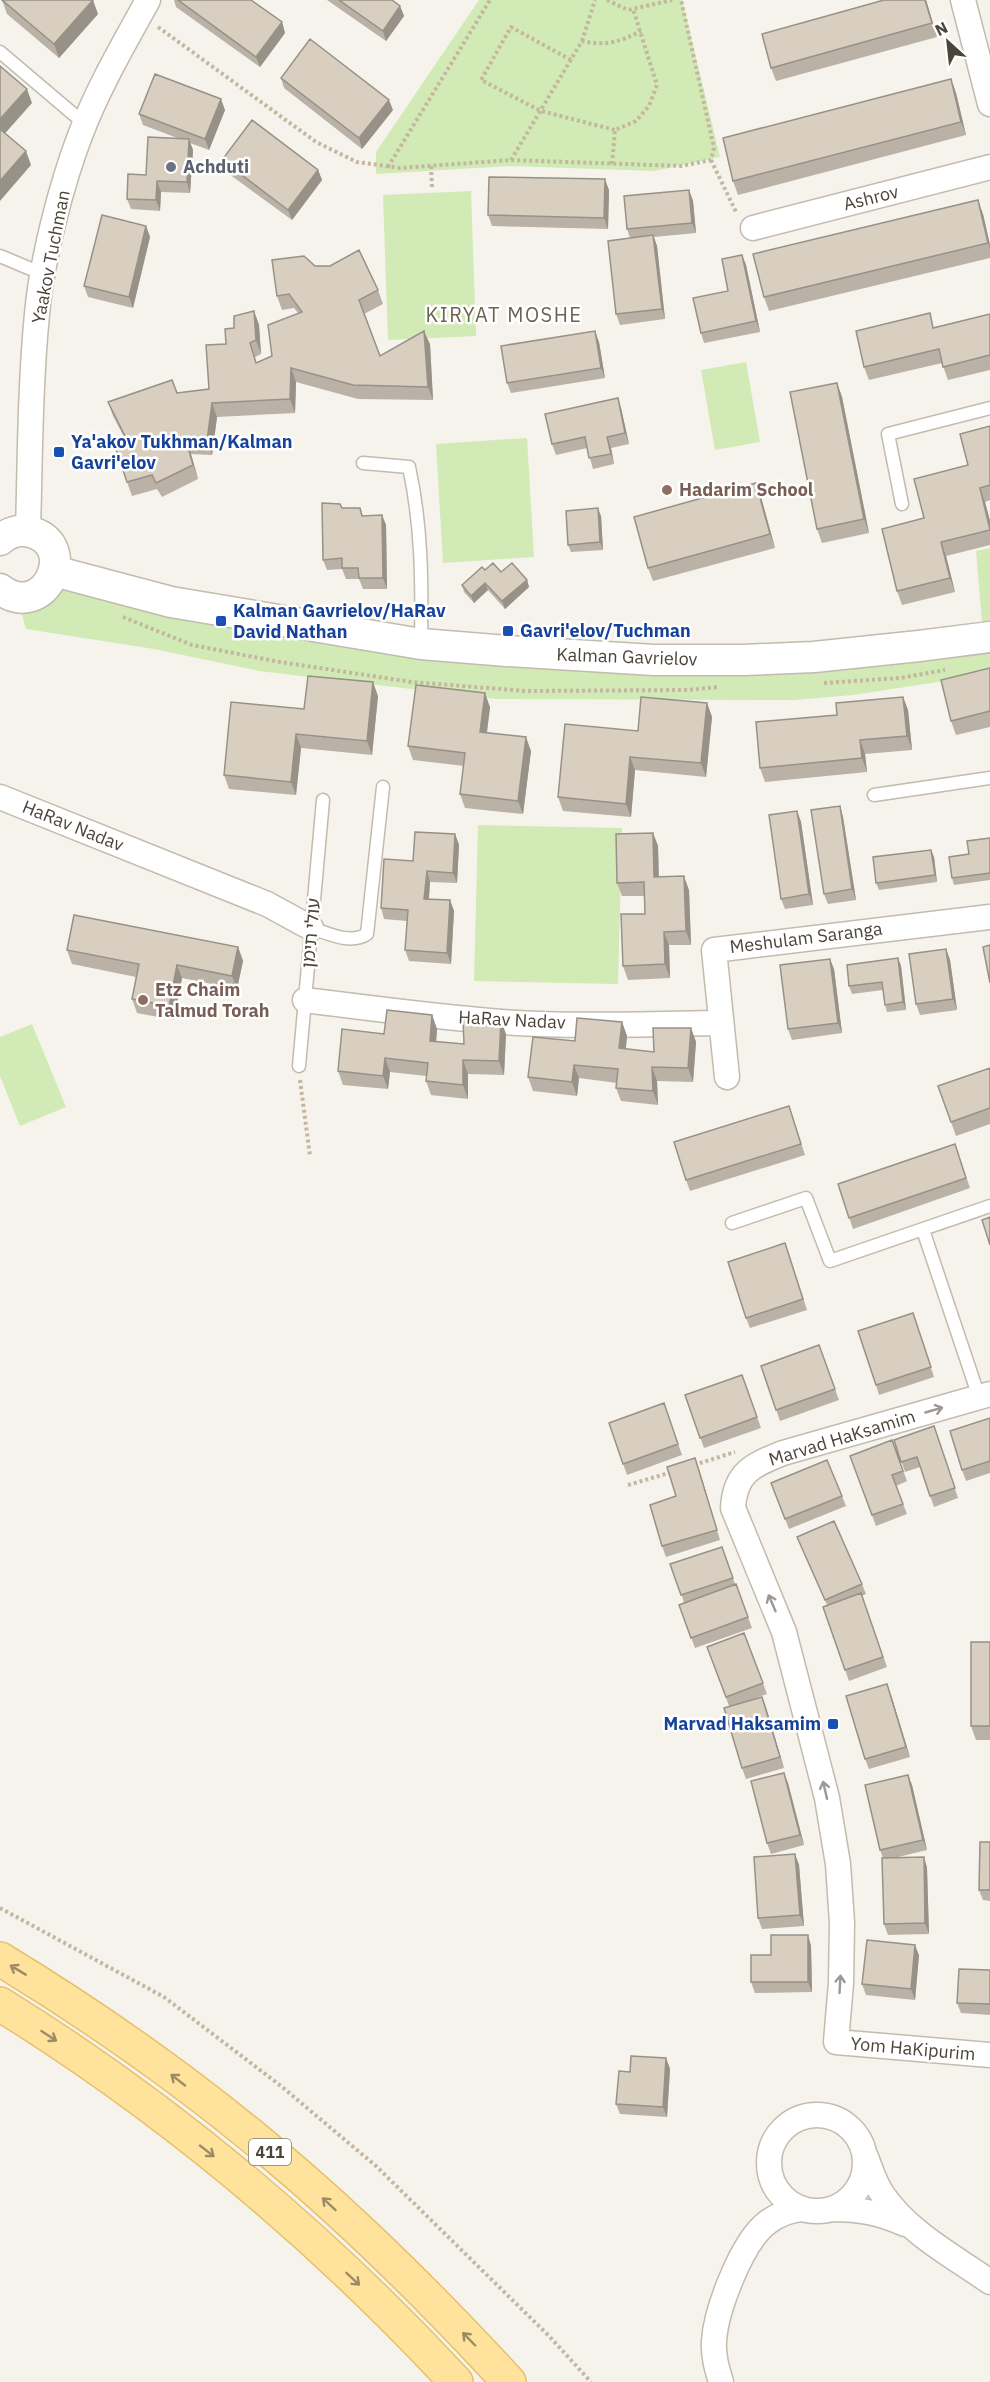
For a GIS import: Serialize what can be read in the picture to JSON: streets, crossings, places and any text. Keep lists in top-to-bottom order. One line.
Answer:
{"streets":{"main road":["411"],"street":["Ashrov","Yaakov Tuchman","Kalman Gavrielov","HaRav Nadav","Meshulam Saranga","Marvad HaKsamim","Yom HaKipurim"],"lane":["עולי תימן"]},"crossings":[["HaRav Nadav","עולי תימן"],["HaRav Nadav","Meshulam Saranga"],["Marvad HaKsamim","Yom HaKipurim"]],"districts":["KIRYAT MOSHE"],"places":{"other":["Achduti","Hadarim School","Etz Chaim Talmud Torah"],"transit":["Ya'akov Tukhman/Kalman Gavri'elov","Kalman Gavrielov/HaRav David Nathan","Gavri'elov/Tuchman","Marvad Haksamim"]},"north":"top left"}
